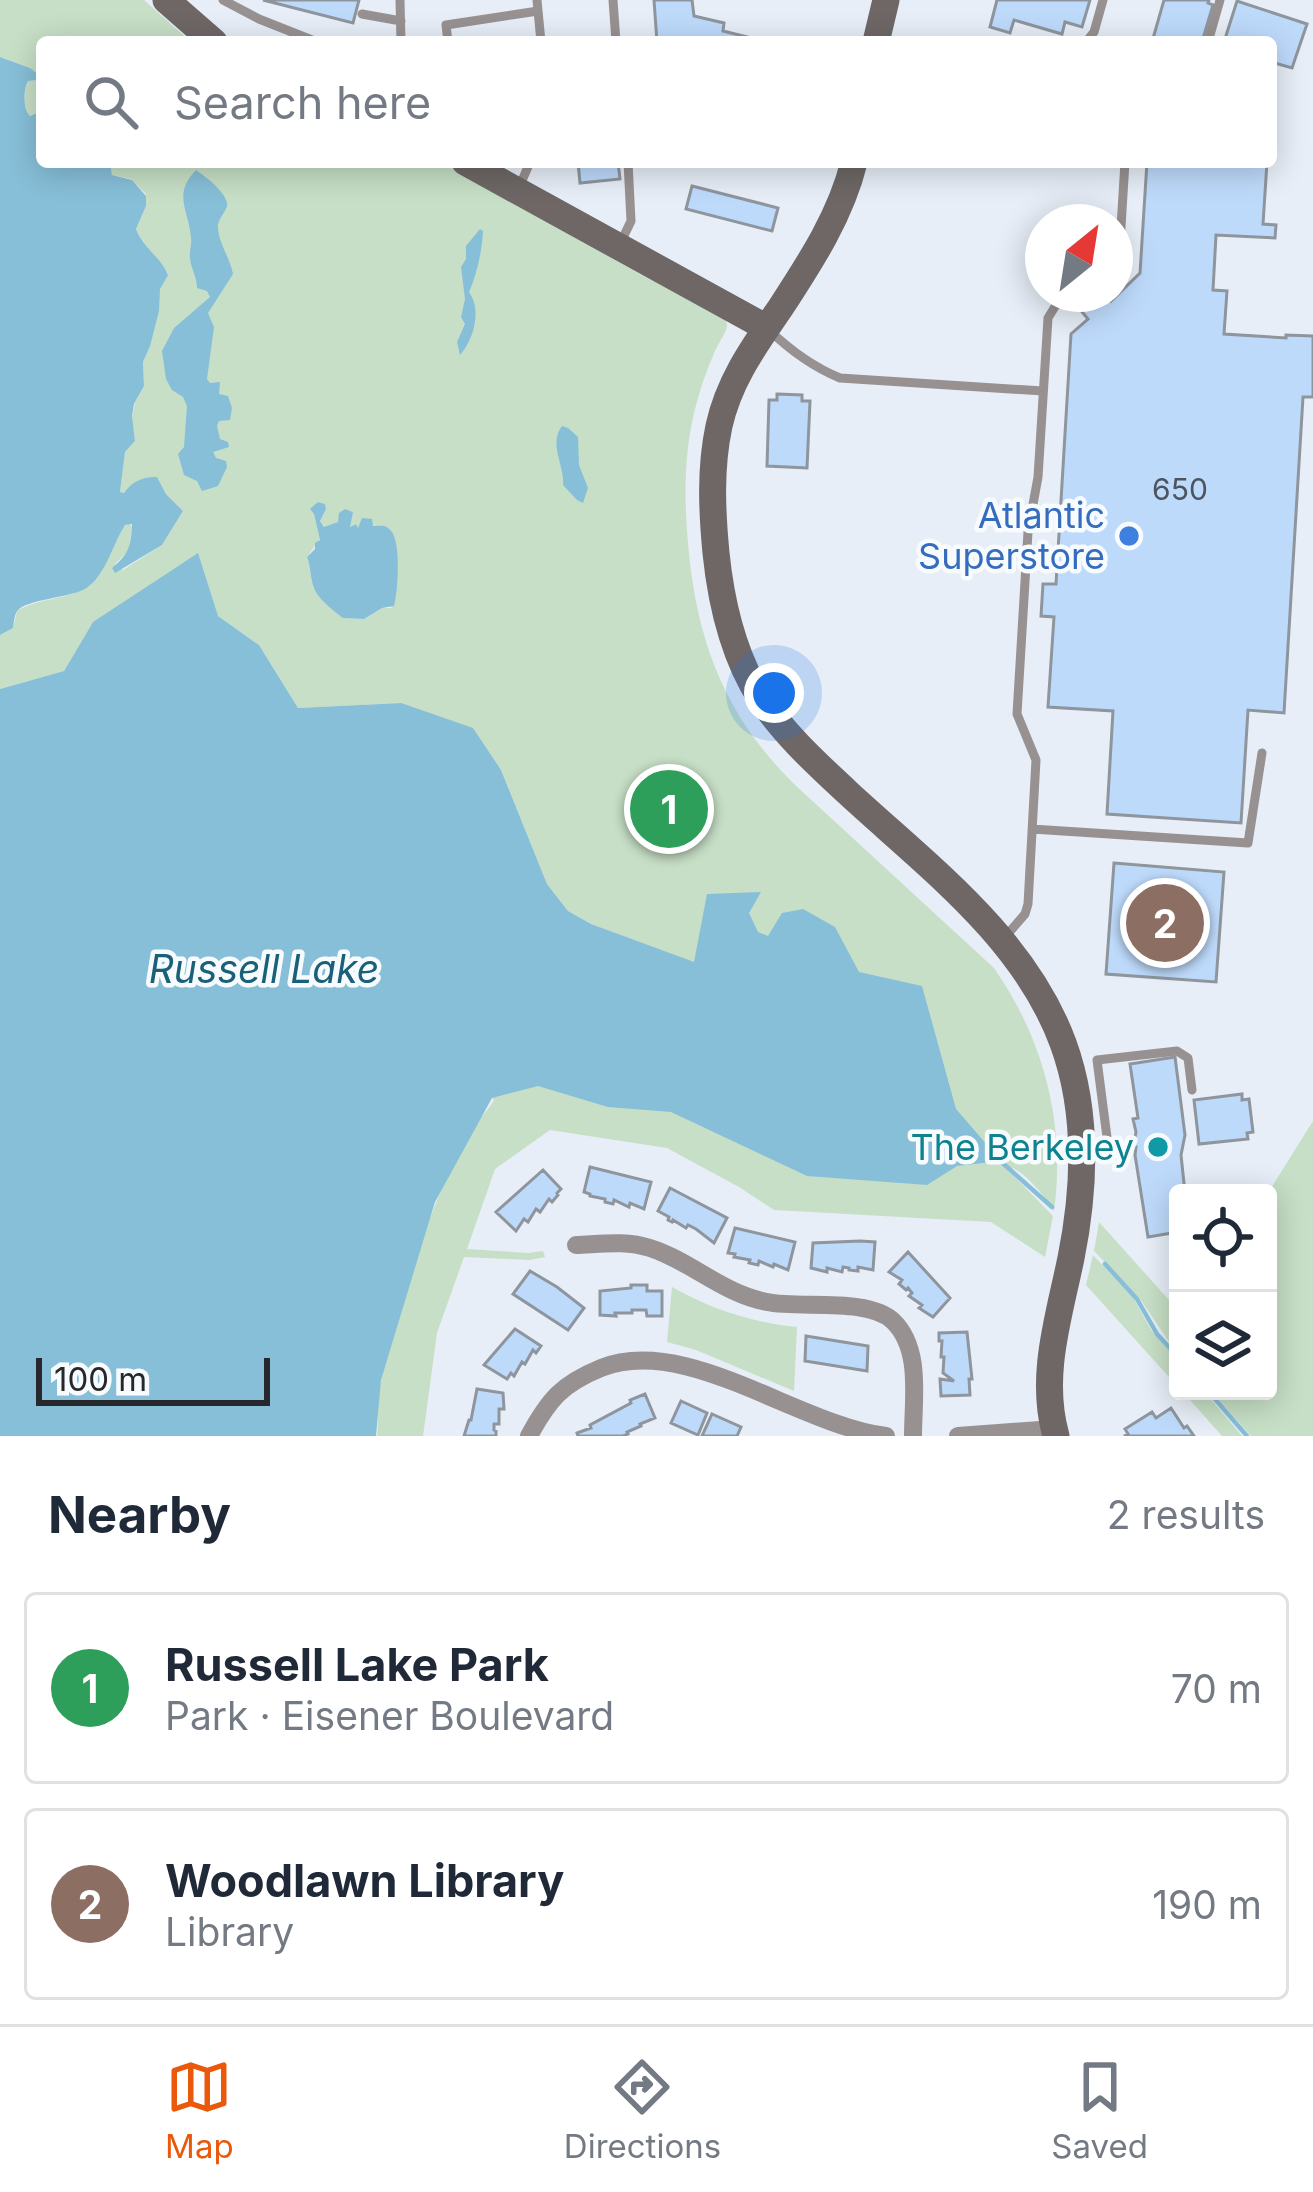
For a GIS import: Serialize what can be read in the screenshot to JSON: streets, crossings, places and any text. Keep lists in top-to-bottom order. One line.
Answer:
{"water":["Russell Lake"],"places":["Atlantic Superstore","The Berkeley"],"house_numbers":["650"],"scale_bar":"100 m","north":"top right","page":{"search":"Search here","pins":["1","2"],"scale":"100 m","heading":["Nearby","2 results"],"list":[{"mark":"1","name":"Russell Lake Park","note":"Park · Eisener Boulevard","value":"70 m"},{"mark":"2","name":"Woodlawn Library","note":"Library","value":"190 m"}],"nav":["Map","Directions","Saved"]}}
